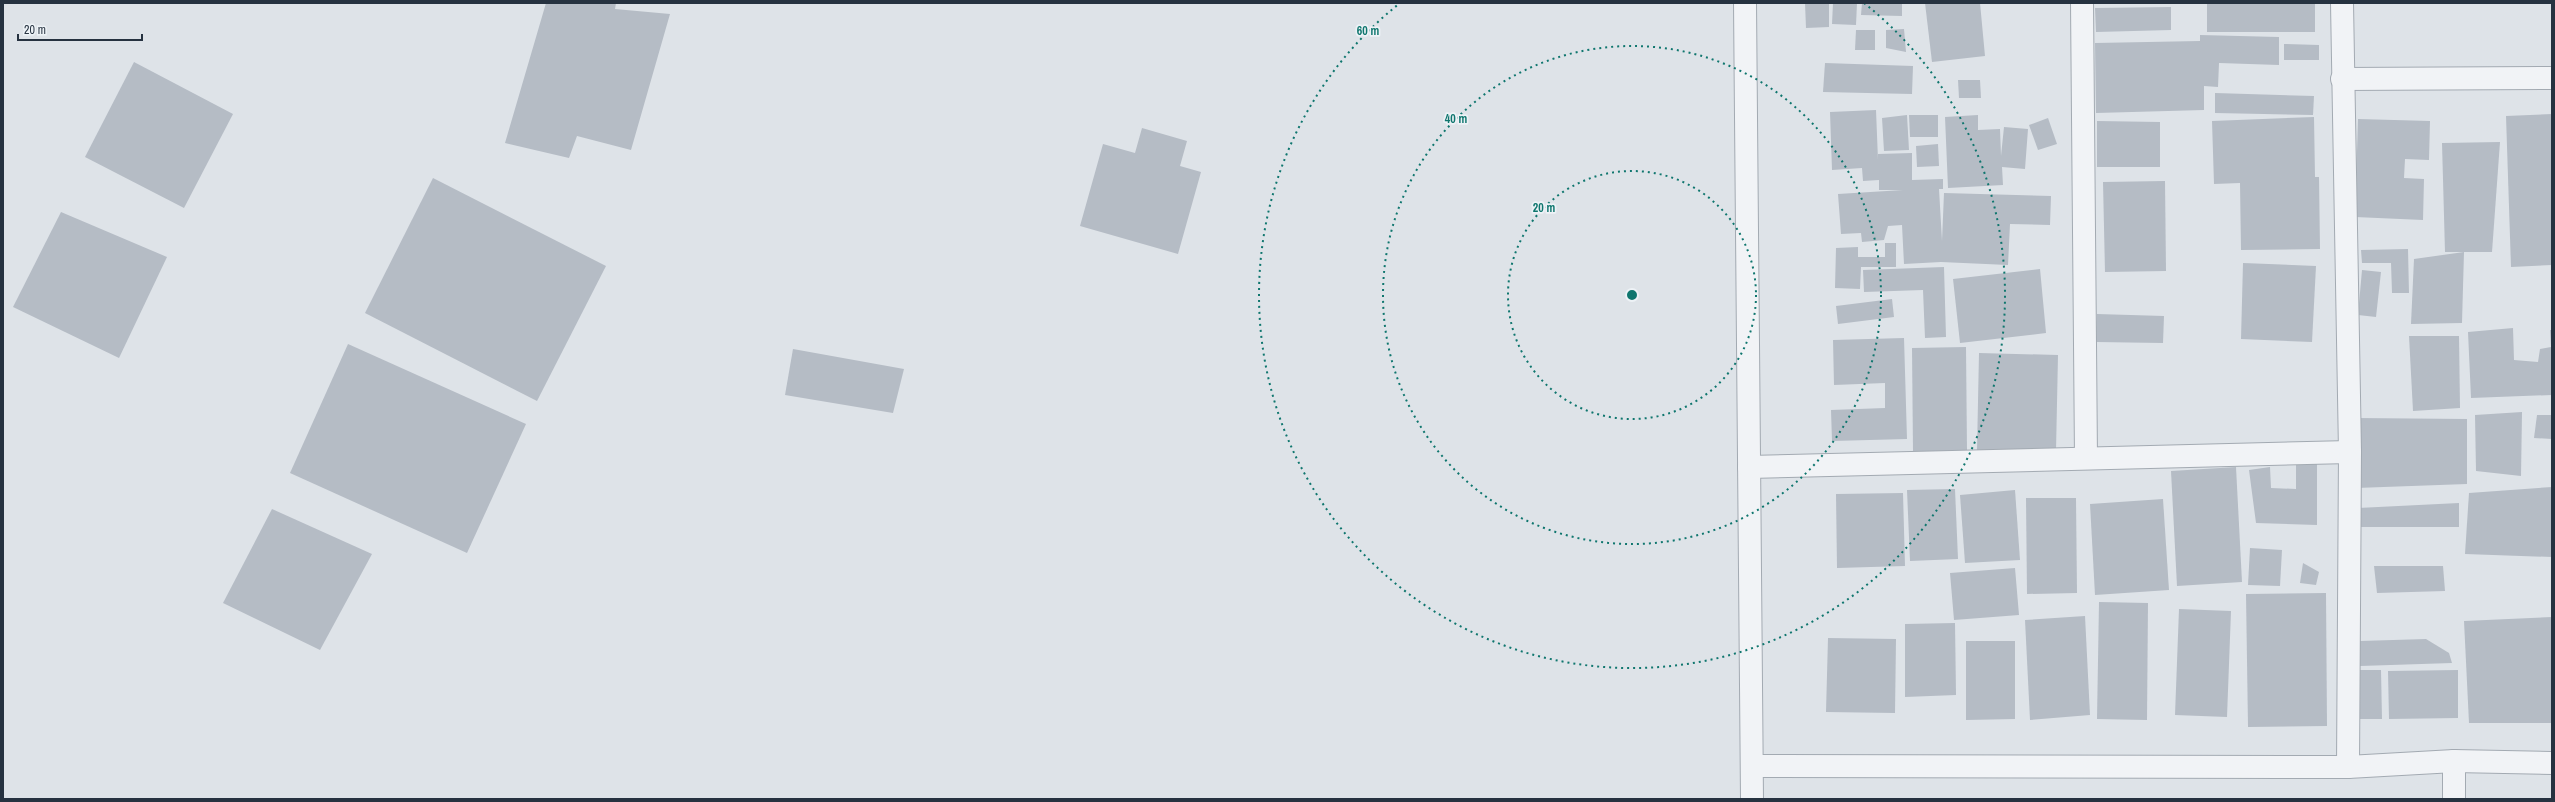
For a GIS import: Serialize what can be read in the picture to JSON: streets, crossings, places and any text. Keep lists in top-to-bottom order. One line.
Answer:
{"scale_bar":"20 m","rings":["60 m","40 m","20 m"]}
